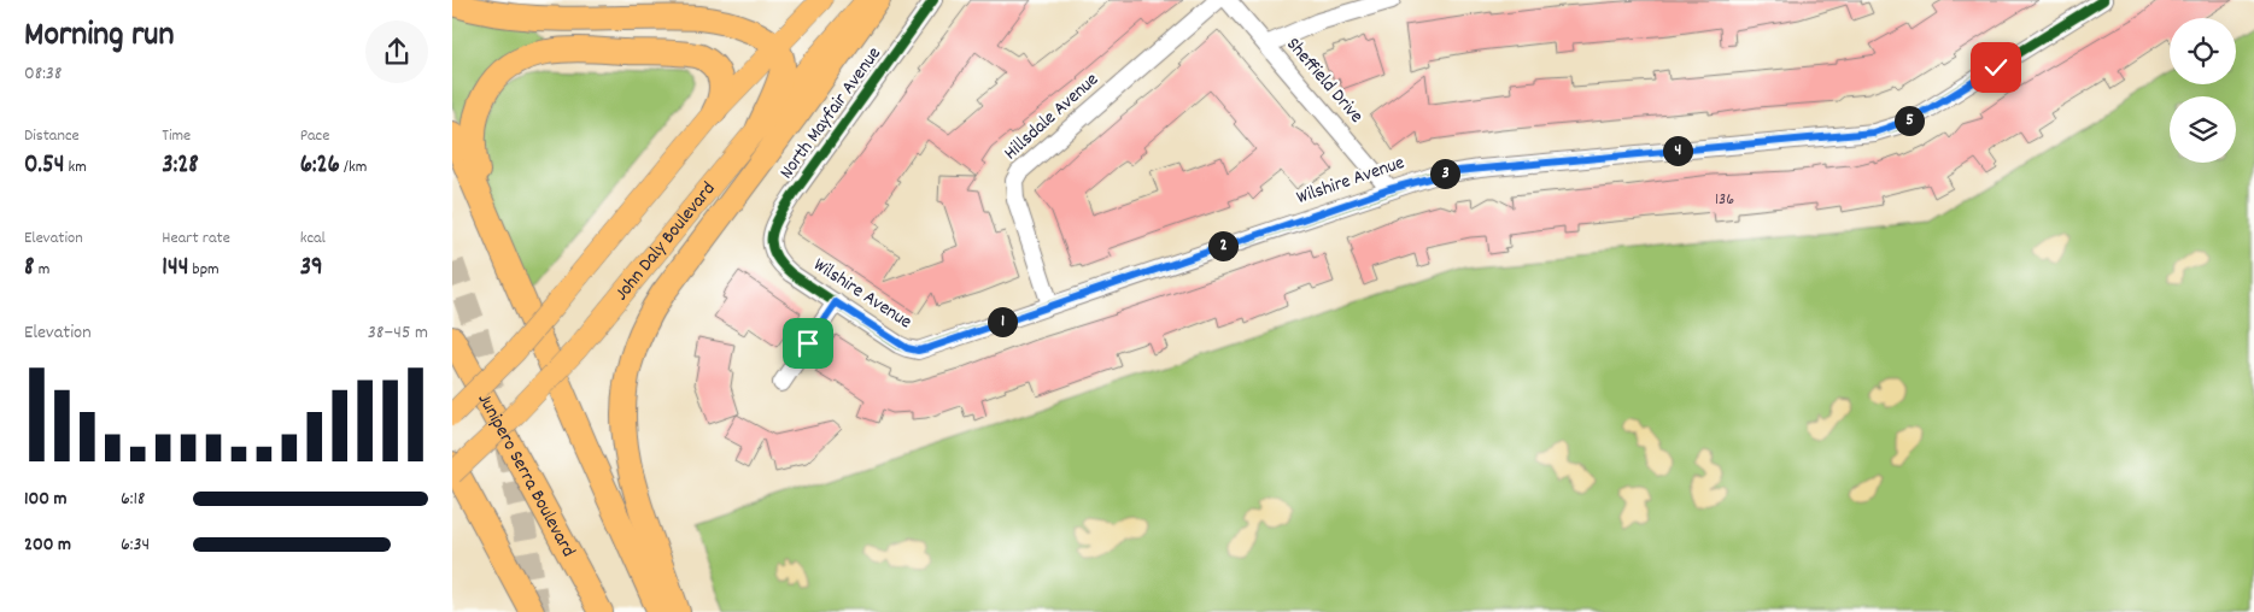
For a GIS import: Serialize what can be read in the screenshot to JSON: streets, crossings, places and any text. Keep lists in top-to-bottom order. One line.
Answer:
{"streets":{"highway":["Junipero Serra Boulevard"],"main road":["John Daly Boulevard"],"street":["Sheffield Drive","North Mayfair Avenue","Hillsdale Avenue","Wilshire Avenue"]},"crossings":[["Sheffield Drive","Wilshire Avenue"],["North Mayfair Avenue","Wilshire Avenue"],["Hillsdale Avenue","Wilshire Avenue"]],"house_numbers":["136"],"page":{"heading":["Morning run","08:38"],"stats":[["Distance","0.54 km"],["Time","3:28"],["Pace","6:26 /km"],["Elevation","8 m"],["Heart rate","144 bpm"],["kcal","39"]],"pins":["5","4","3","2","1"],"chart":["Elevation","38–45 m"],"list":[{"name":"100 m","note":"6:18"},{"name":"200 m","note":"6:34"}]}}
